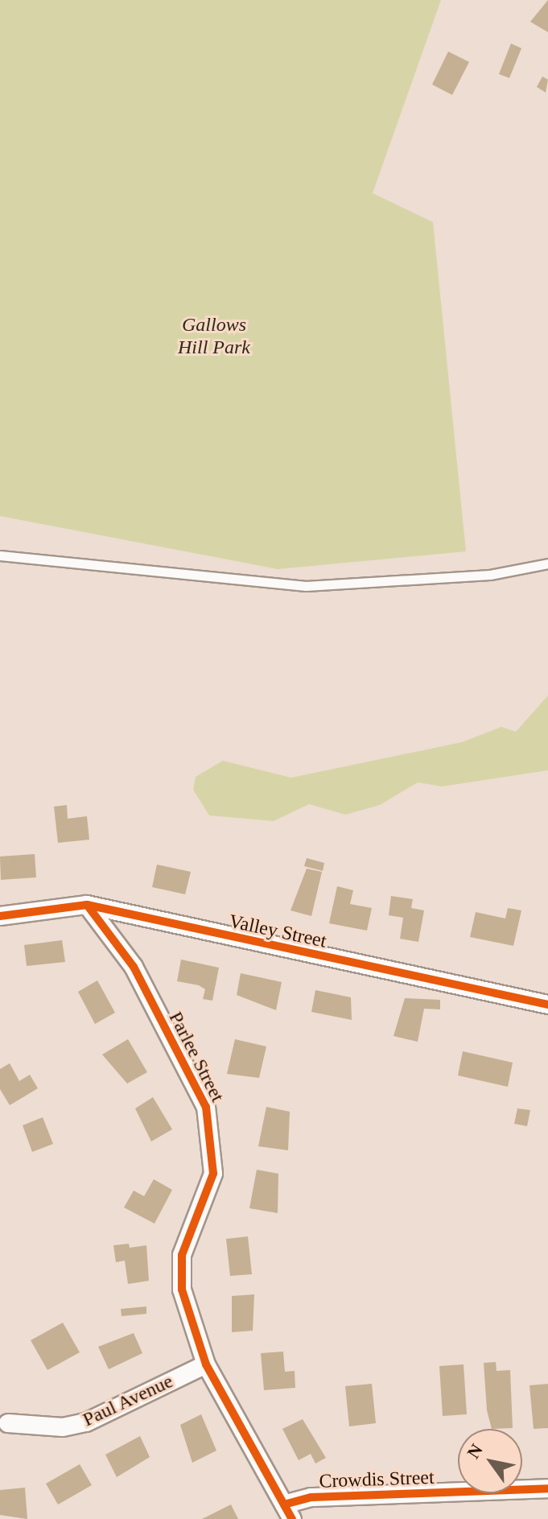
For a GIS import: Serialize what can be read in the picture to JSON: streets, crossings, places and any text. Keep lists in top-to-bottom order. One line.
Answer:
{"streets":{"street":["Valley Street","Parlee Street","Paul Avenue","Crowdis Street"]},"crossings":[["Valley Street","Parlee Street"],["Parlee Street","Paul Avenue"],["Parlee Street","Crowdis Street"]],"parks":["Gallows Hill Park"],"north":"top left"}
